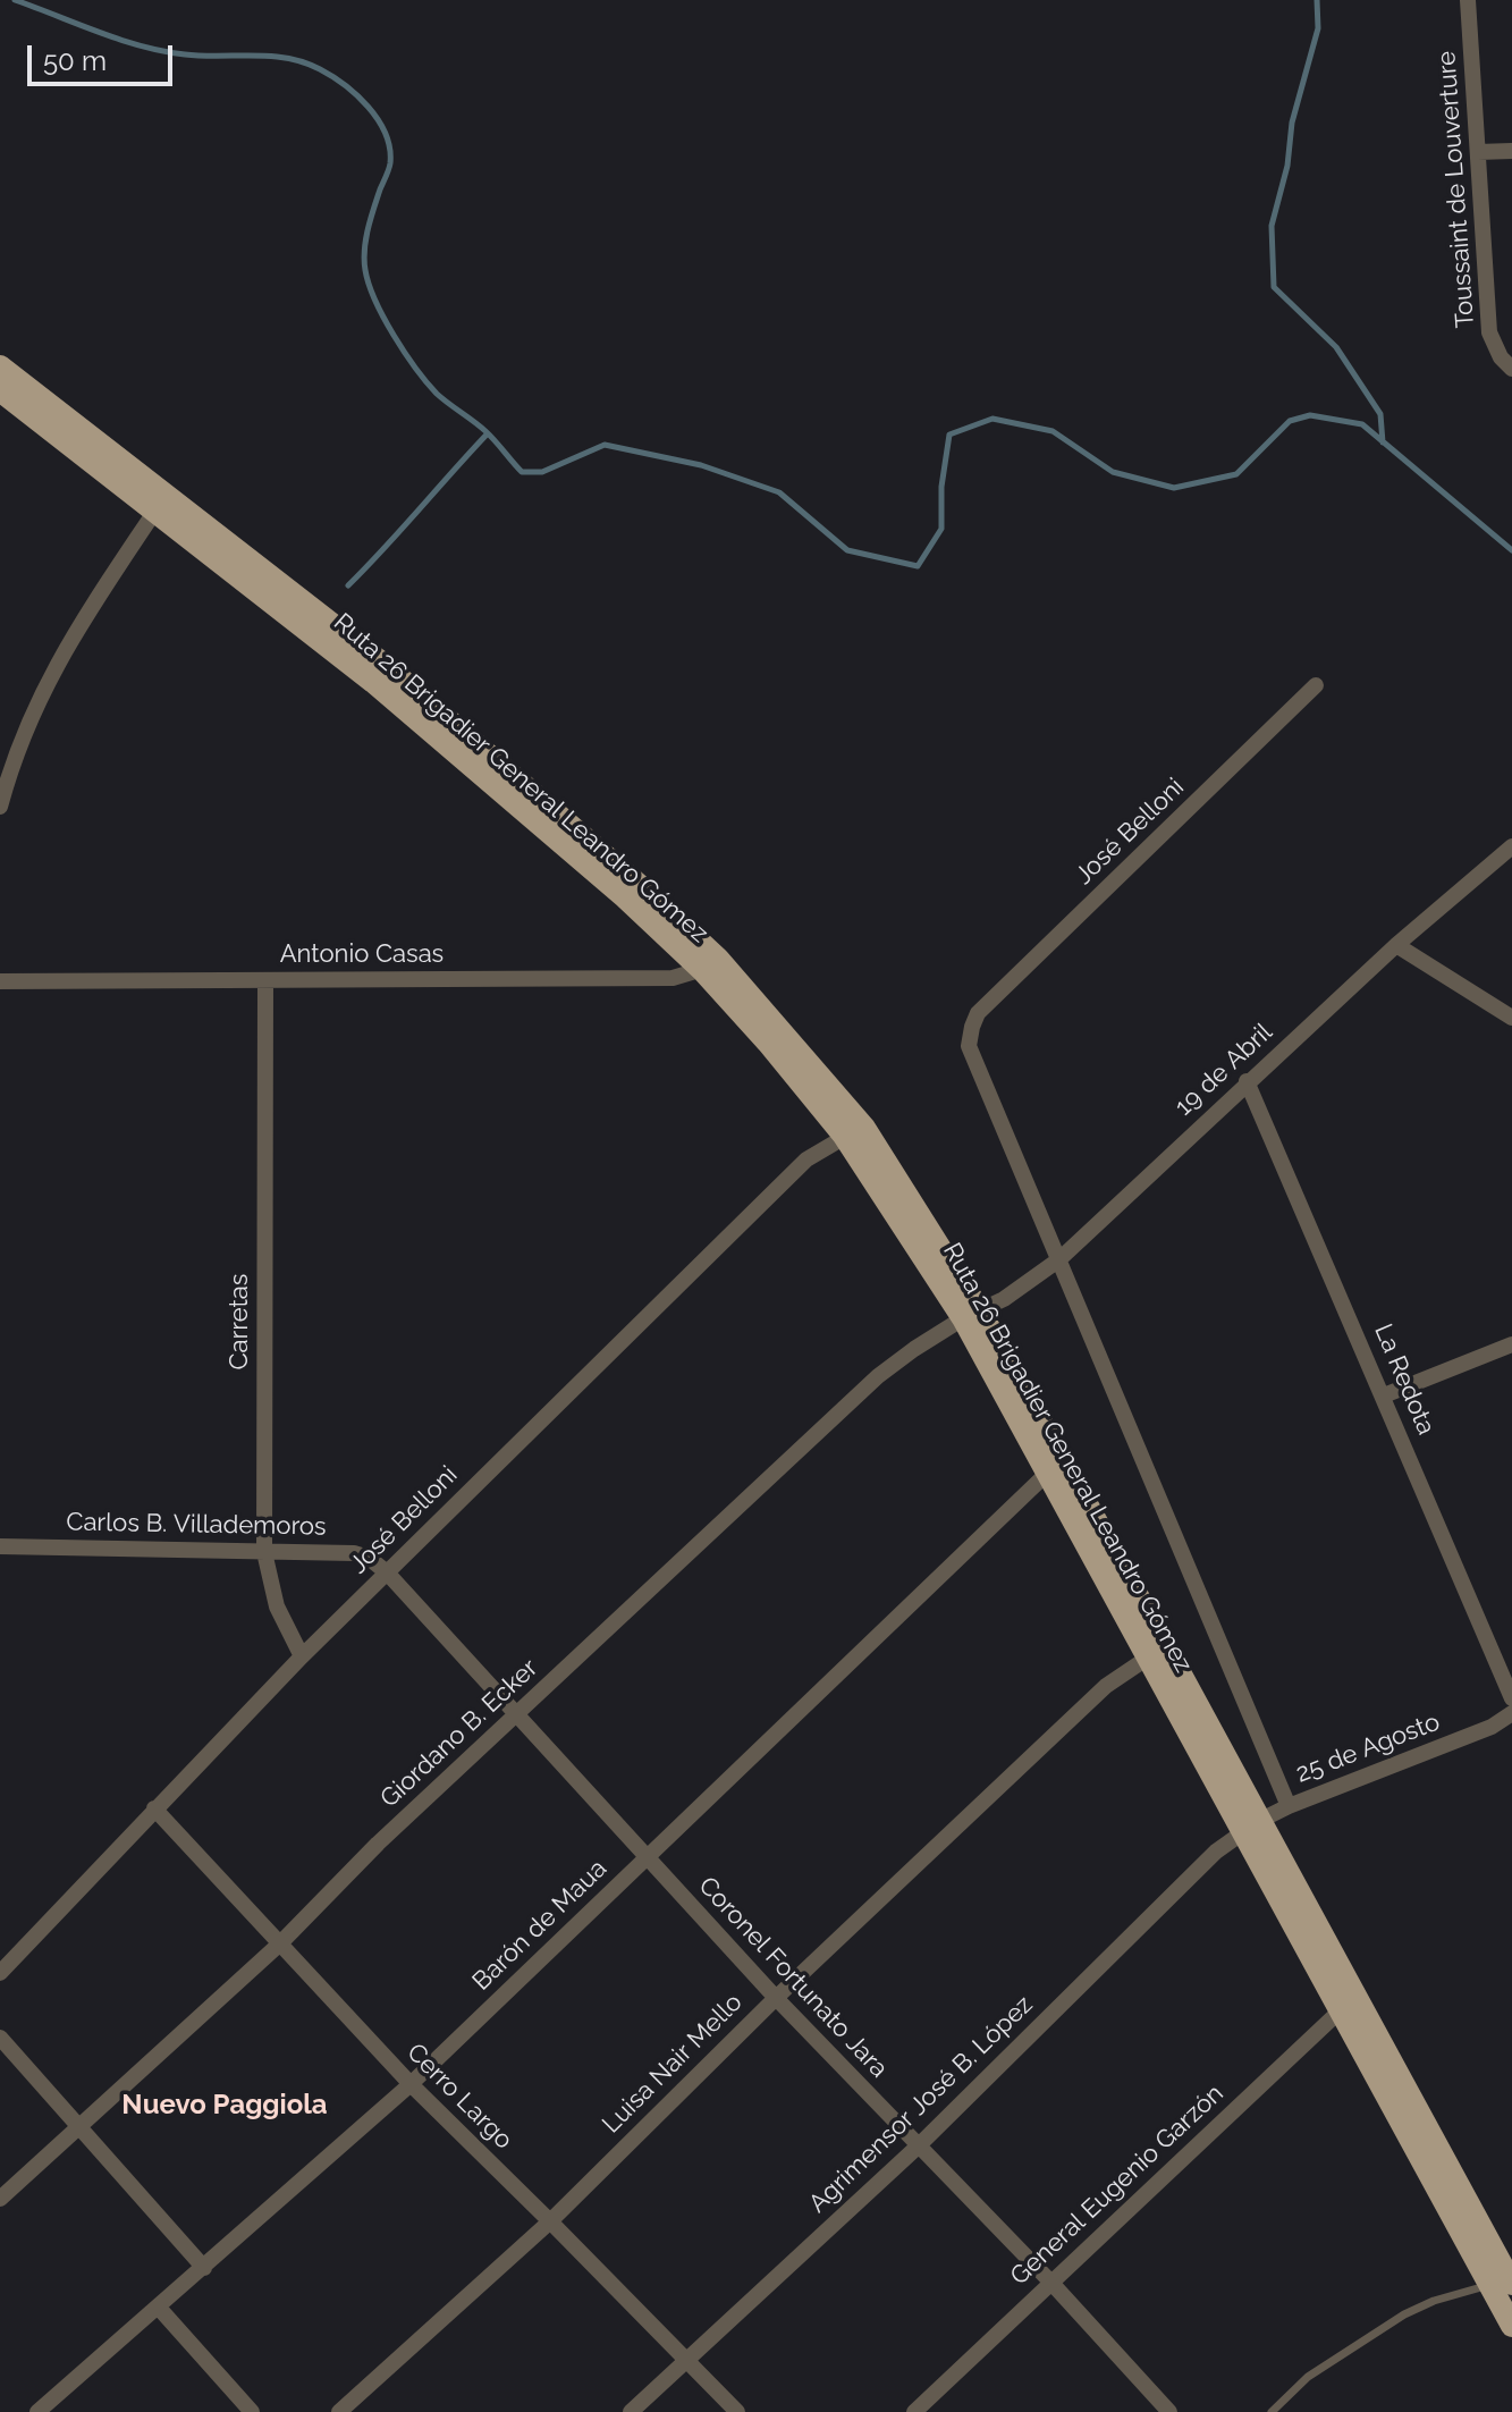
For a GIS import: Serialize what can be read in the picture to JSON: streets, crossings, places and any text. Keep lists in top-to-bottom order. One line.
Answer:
{"streets":{"main road":["Ruta 26 Brigadier General Leandro Gómez"],"street":["Toussaint de Louverture","José Belloni","Antonio Casas","19 de Abril","Carretas","La Redota","Carlos B. Villademoros","Giordano B. Ecker","25 de Agosto","Barón de Maua","Coronel Fortunato Jara","Luisa Nair Mello","Cerro Largo","Agrimensor José B. López","General Eugenio Garzón"]},"crossings":[["Ruta 26 Brigadier General Leandro Gómez","José Belloni"],["Ruta 26 Brigadier General Leandro Gómez","Antonio Casas"],["Ruta 26 Brigadier General Leandro Gómez","19 de Abril"],["Ruta 26 Brigadier General Leandro Gómez","Giordano B. Ecker"],["Ruta 26 Brigadier General Leandro Gómez","25 de Agosto"],["Ruta 26 Brigadier General Leandro Gómez","Barón de Maua"],["Ruta 26 Brigadier General Leandro Gómez","Luisa Nair Mello"],["Ruta 26 Brigadier General Leandro Gómez","Agrimensor José B. López"],["Ruta 26 Brigadier General Leandro Gómez","General Eugenio Garzón"],["José Belloni","19 de Abril"],["José Belloni","Carretas"],["José Belloni","Carlos B. Villademoros"],["José Belloni","Coronel Fortunato Jara"],["José Belloni","Cerro Largo"],["Antonio Casas","Carretas"],["19 de Abril","La Redota"],["19 de Abril","Giordano B. Ecker"],["Carretas","Carlos B. Villademoros"],["Carlos B. Villademoros","Coronel Fortunato Jara"],["Giordano B. Ecker","Coronel Fortunato Jara"],["Giordano B. Ecker","Cerro Largo"],["25 de Agosto","Agrimensor José B. López"],["Barón de Maua","Coronel Fortunato Jara"],["Barón de Maua","Cerro Largo"],["Coronel Fortunato Jara","Luisa Nair Mello"],["Coronel Fortunato Jara","Agrimensor José B. López"],["Coronel Fortunato Jara","General Eugenio Garzón"],["Luisa Nair Mello","Cerro Largo"],["Cerro Largo","Agrimensor José B. López"]],"districts":["Nuevo Paggiola"],"scale_bar":"50 m"}
